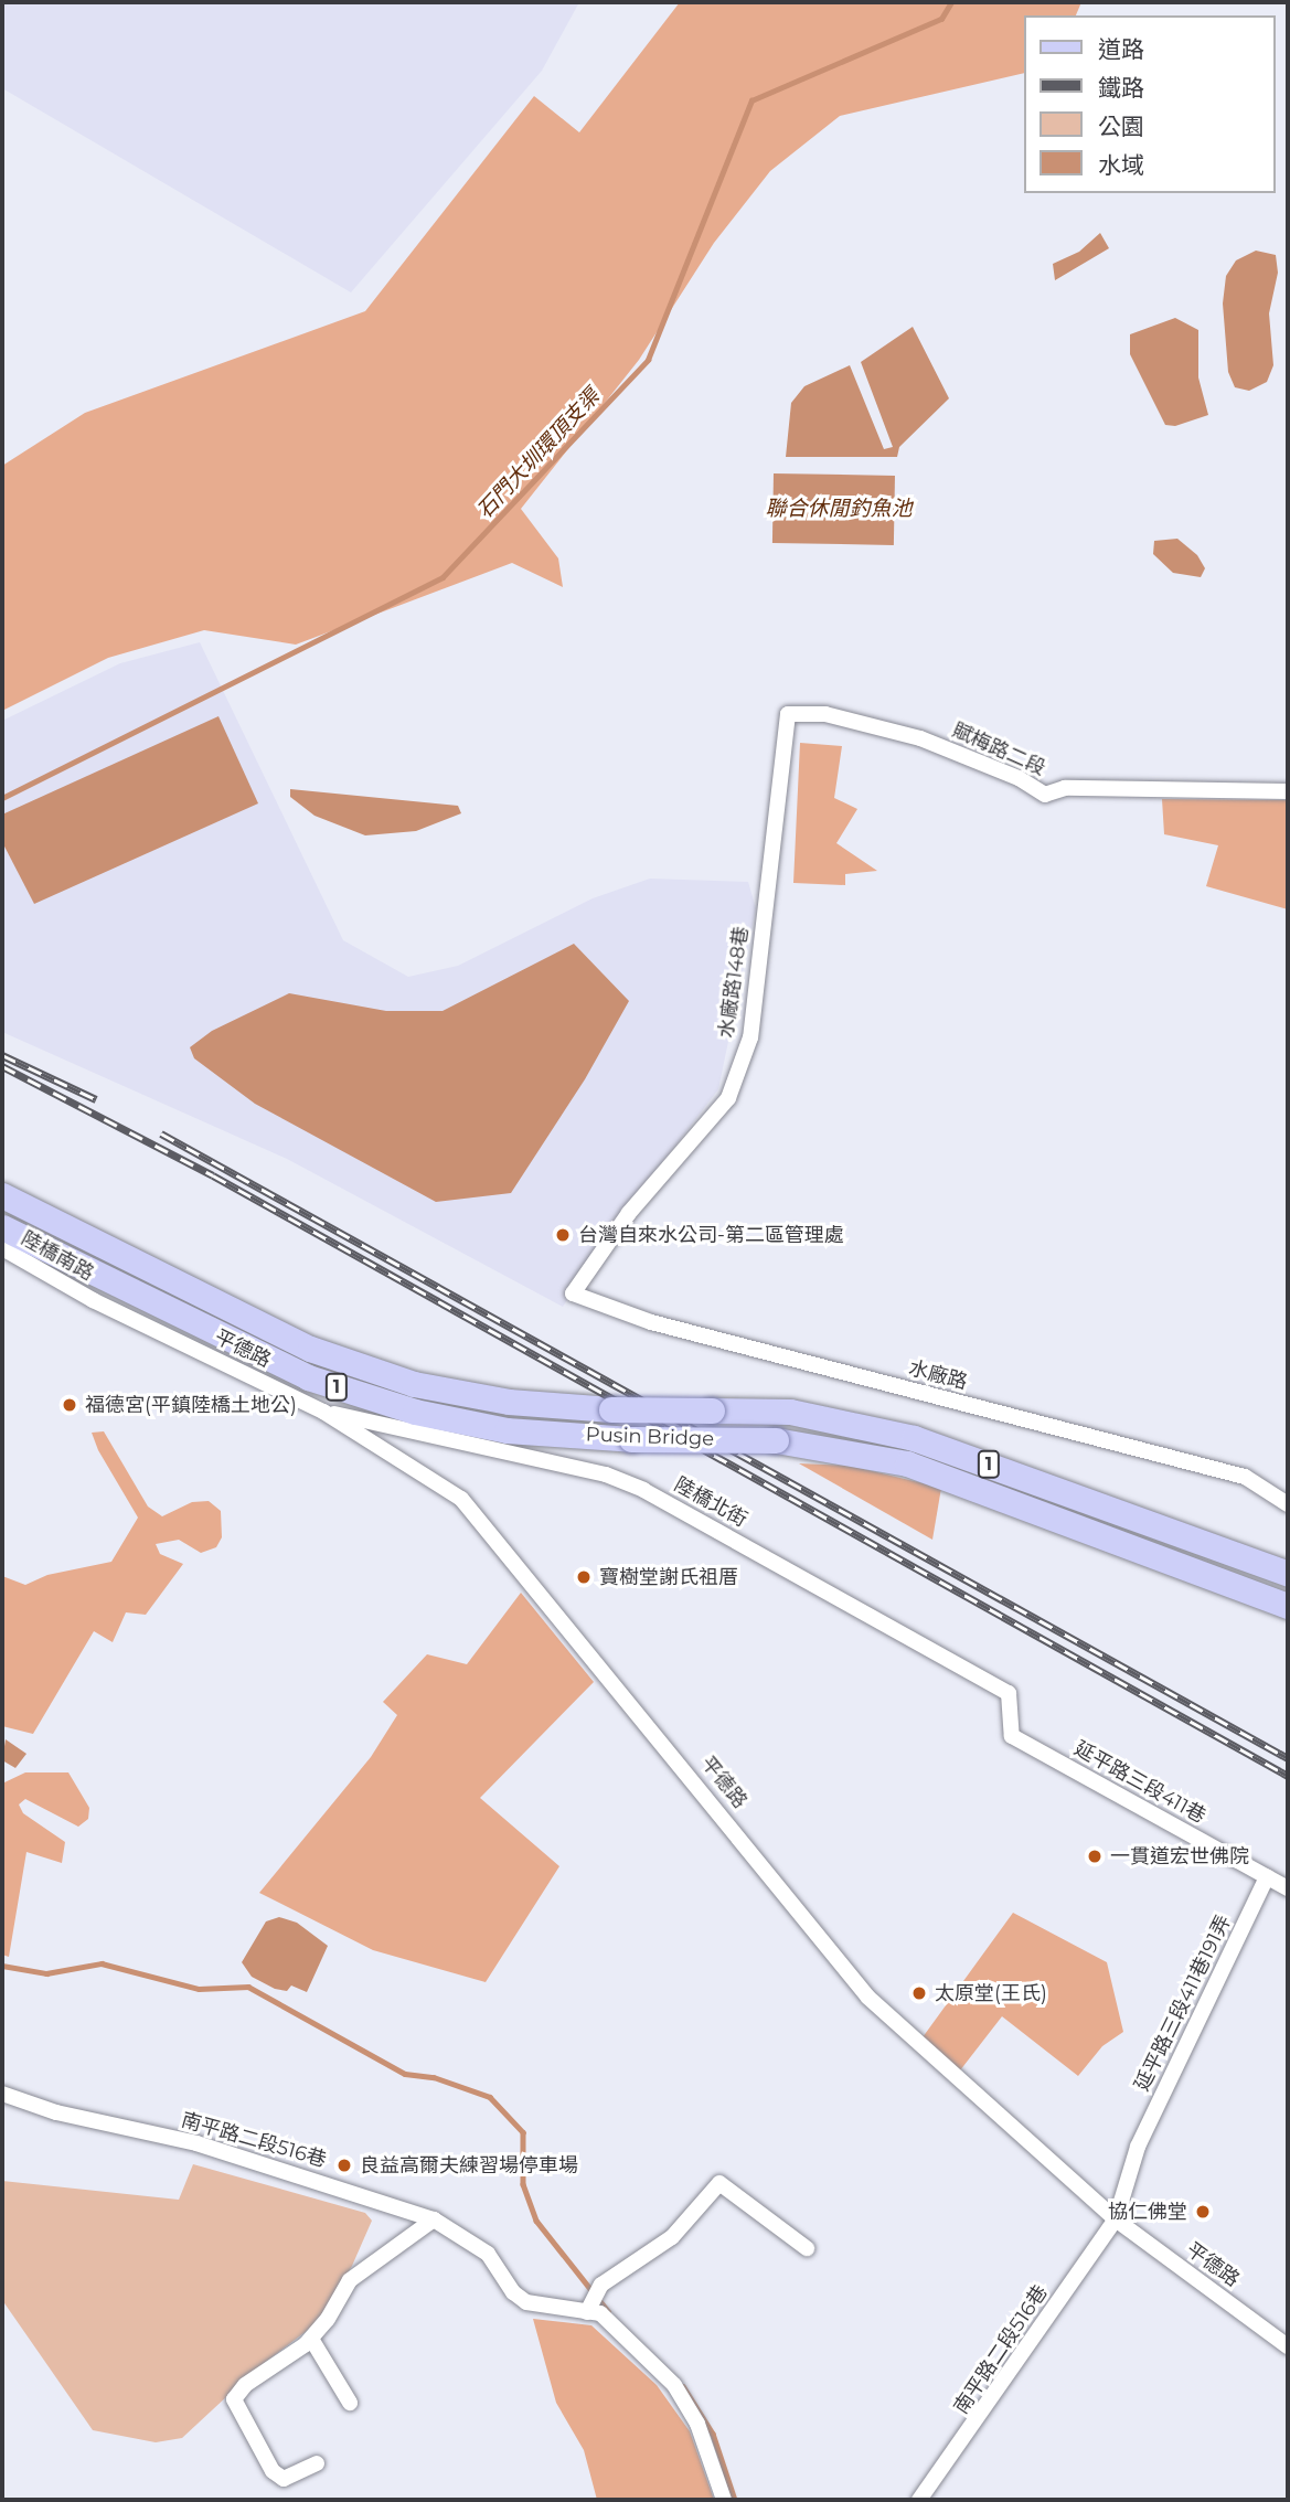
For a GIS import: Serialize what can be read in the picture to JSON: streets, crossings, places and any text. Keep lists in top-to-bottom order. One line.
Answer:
{"streets":{"main road":["1","Pusin Bridge"],"street":["賦梅路二段","水廠路148巷","陸橋南路","平德路","水廠路","陸橋北街","延平路三段411巷","延平路三段411巷191弄","南平路二段516巷"]},"crossings":[["賦梅路二段","水廠路148巷"],["水廠路148巷","水廠路"],["陸橋南路","平德路"],["平德路","陸橋北街"],["平德路","延平路三段411巷191弄"],["平德路","南平路二段516巷"],["陸橋北街","延平路三段411巷"],["延平路三段411巷","延平路三段411巷191弄"],["延平路三段411巷191弄","南平路二段516巷"]],"water":["石門大圳環頂支渠","聯合休閒釣魚池"],"places":["台灣自來水公司-第二區管理處","福德宮(平鎮陸橋土地公)","寶樹堂謝氏祖厝","一貫道宏世佛院","太原堂(王氏)","良益高爾夫練習場停車場","協仁佛堂"],"legend":["道路","鐵路","公園","水域"]}
